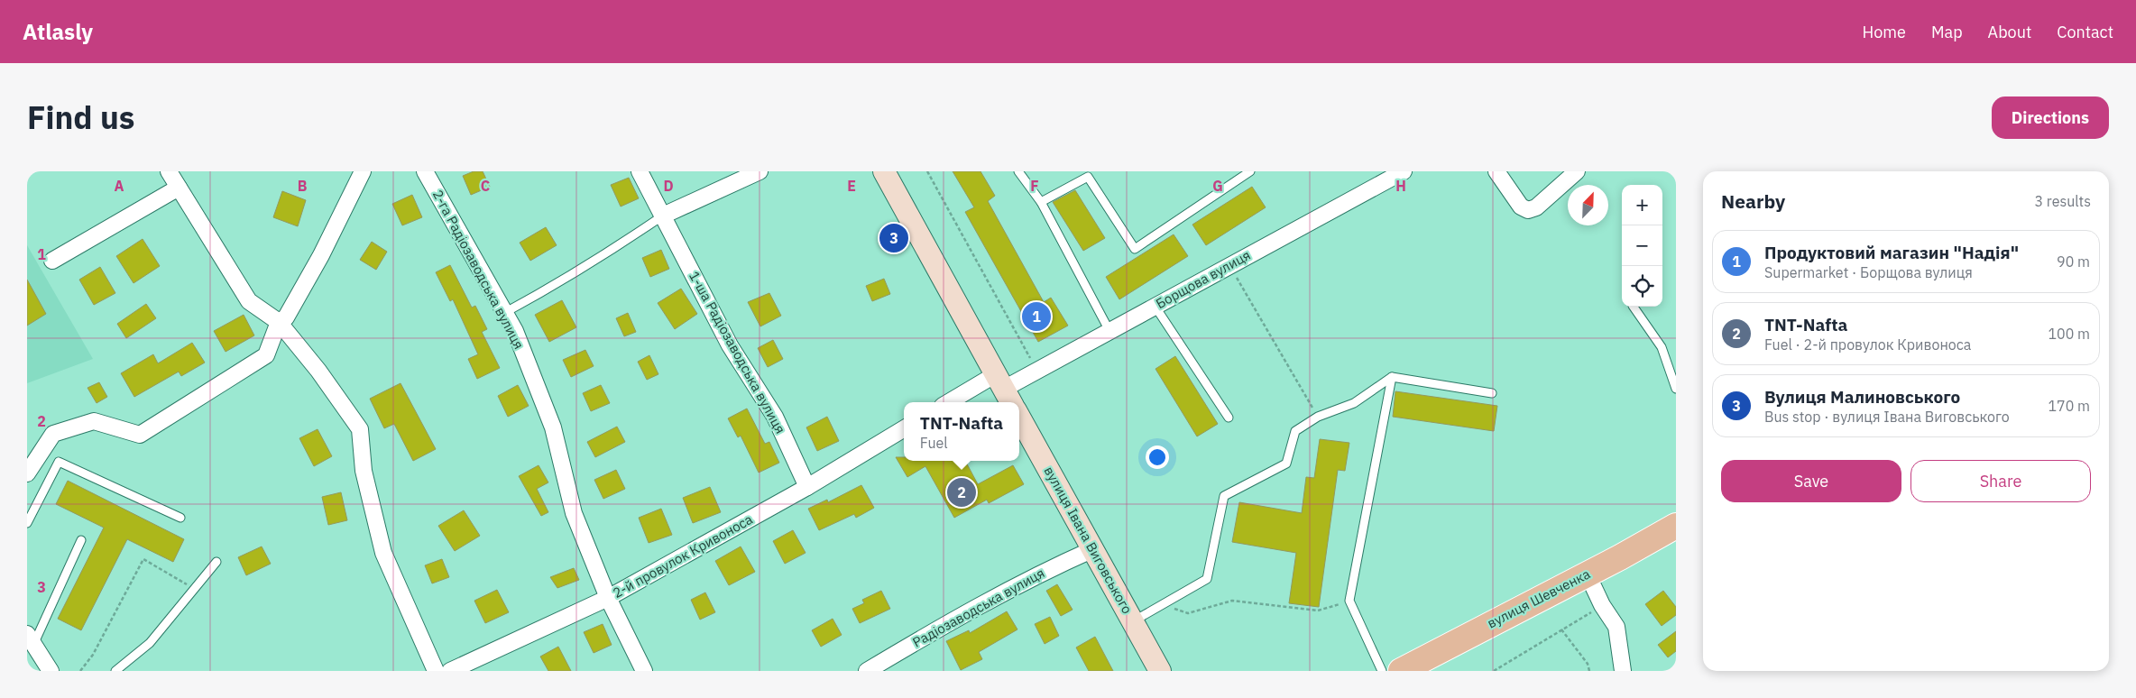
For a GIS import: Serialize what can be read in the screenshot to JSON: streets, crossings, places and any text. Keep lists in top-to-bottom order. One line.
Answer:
{"streets":{"main road":["вулиця Шевченка"],"street":["2-га Радіозаводська вулиця","Борщова вулиця","1-ша Радіозаводська вулиця","вулиця Івана Виговського","2-й провулок Кривоноса","Радіозаводська вулиця"]},"crossings":[["2-га Радіозаводська вулиця","2-й провулок Кривоноса"],["1-ша Радіозаводська вулиця","2-й провулок Кривоноса"],["вулиця Івана Виговського","Радіозаводська вулиця"]],"north":"top right","page":{"header":"Atlasly","nav":["Home","Map","About","Contact"],"title":"Find us","buttons":["Directions",["Save","Share"]],"heading":["Nearby","3 results"],"map_buttons":["+","−"],"pins":["3","1","2"],"list":[{"mark":"1","name":"Продуктовий магазин \"Надія\"","note":"Supermarket · Борщова вулиця","value":"90 m"},{"mark":"2","name":"TNT-Nafta","note":"Fuel · 2-й провулок Кривоноса","value":"100 m"},{"mark":"3","name":"Вулиця Малиновського","note":"Bus stop · вулиця Івана Виговського","value":"170 m"}],"popup":["TNT-Nafta","Fuel"]},"grid":{"columns":["A","B","C","D","E","F","G","H"],"rows":["1","2","3"]}}
